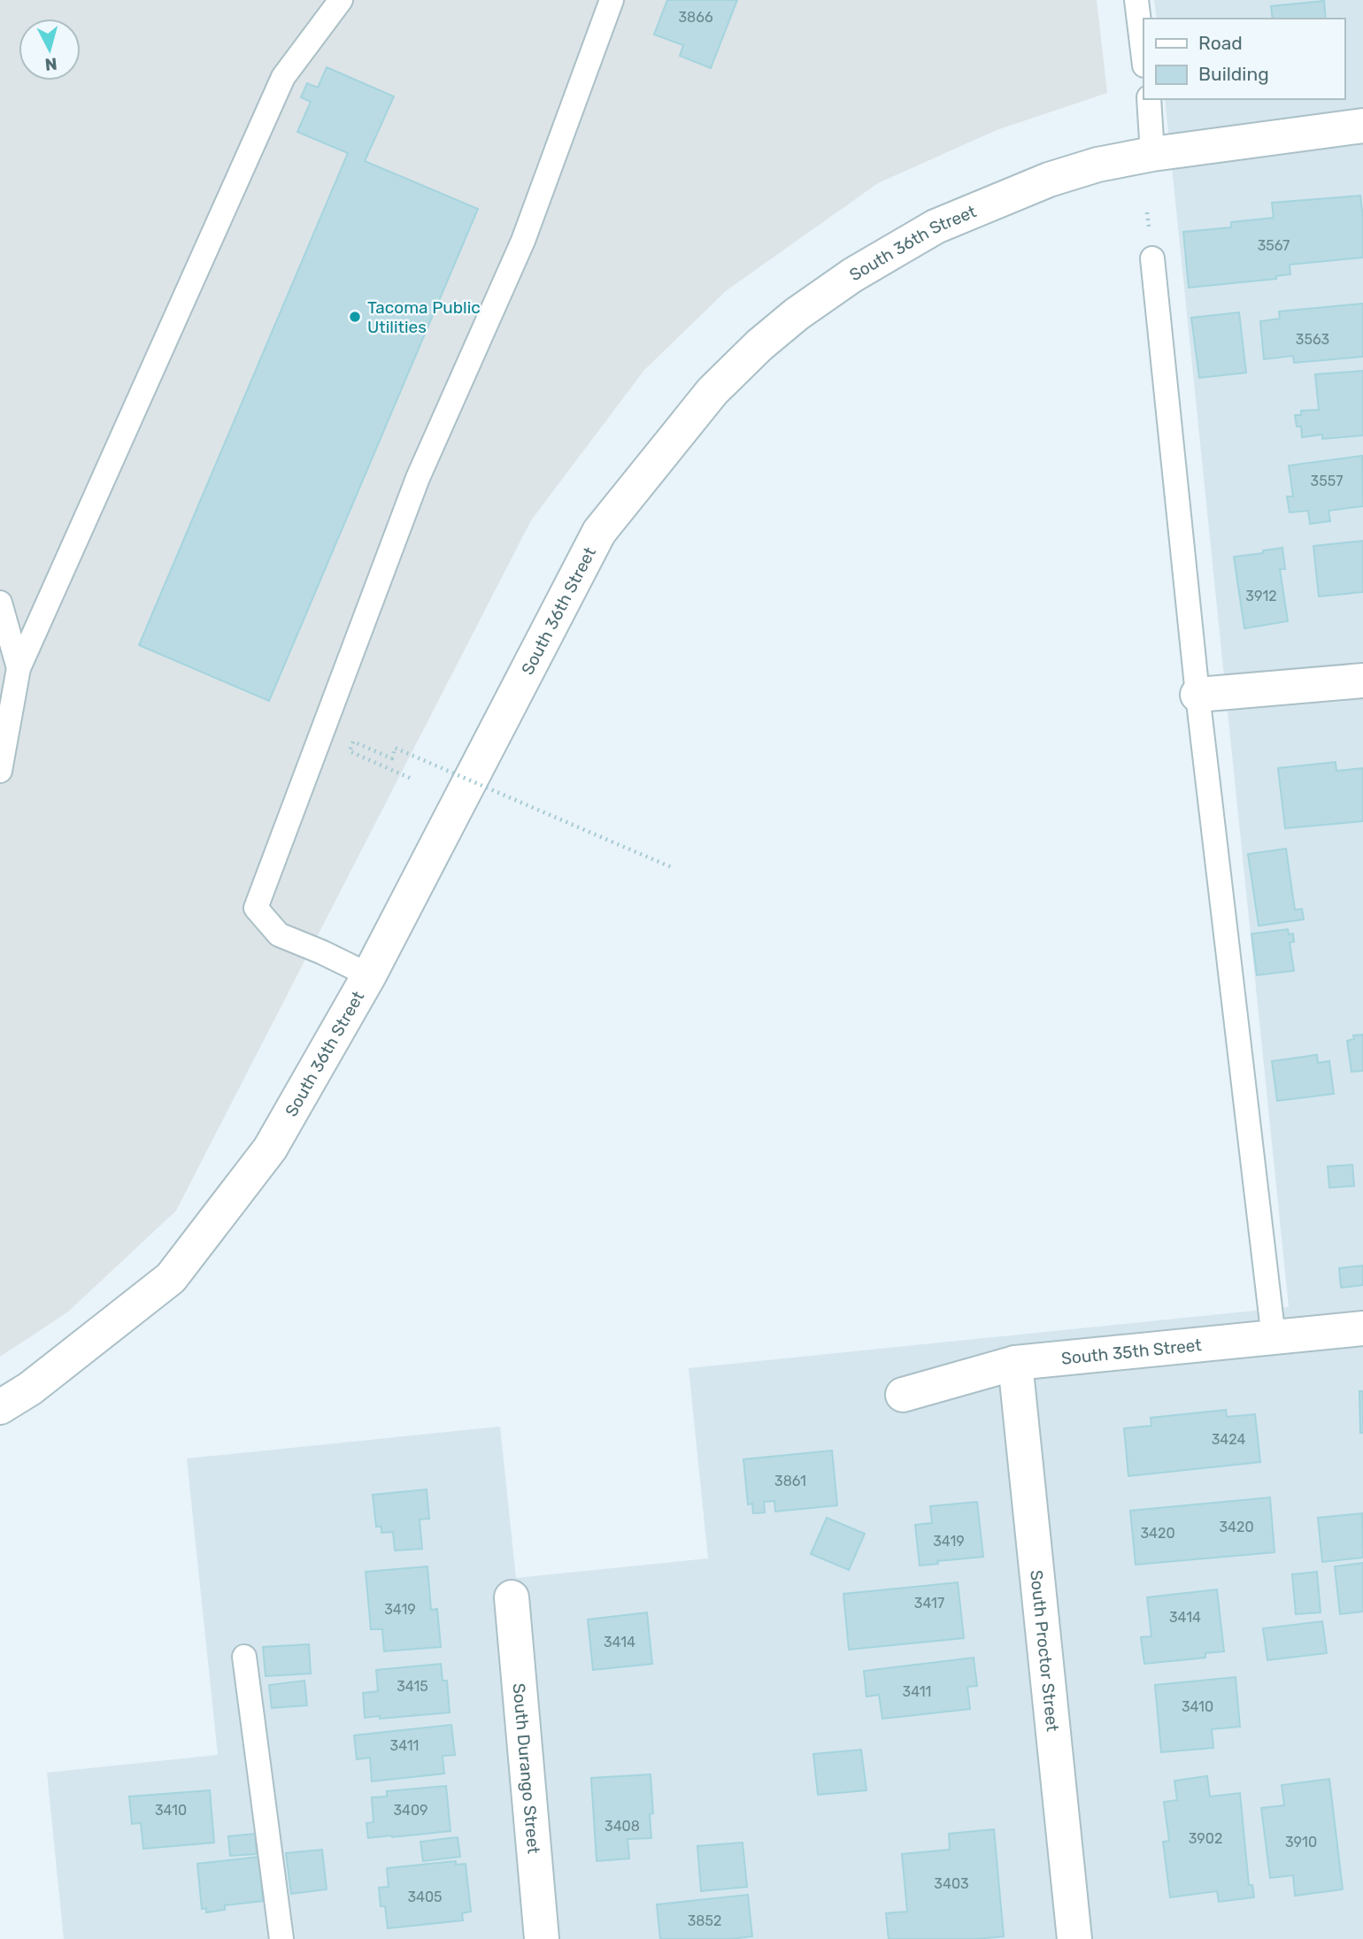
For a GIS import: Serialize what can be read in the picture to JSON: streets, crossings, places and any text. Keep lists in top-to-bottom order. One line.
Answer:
{"streets":{"street":["South 36th Street","South 35th Street","South Proctor Street","South Durango Street"]},"crossings":[["South 35th Street","South Proctor Street"]],"places":["Tacoma Public Utilities"],"house_numbers":["3866","3567","3563","3557","3912","3424","3861","3420","3420","3419","3417","3419","3414","3414","3415","3411","3410","3411","3410","3409","3408","3902","3910","3403","3405","3852"],"legend":["Road","Building"],"north":"bottom"}
